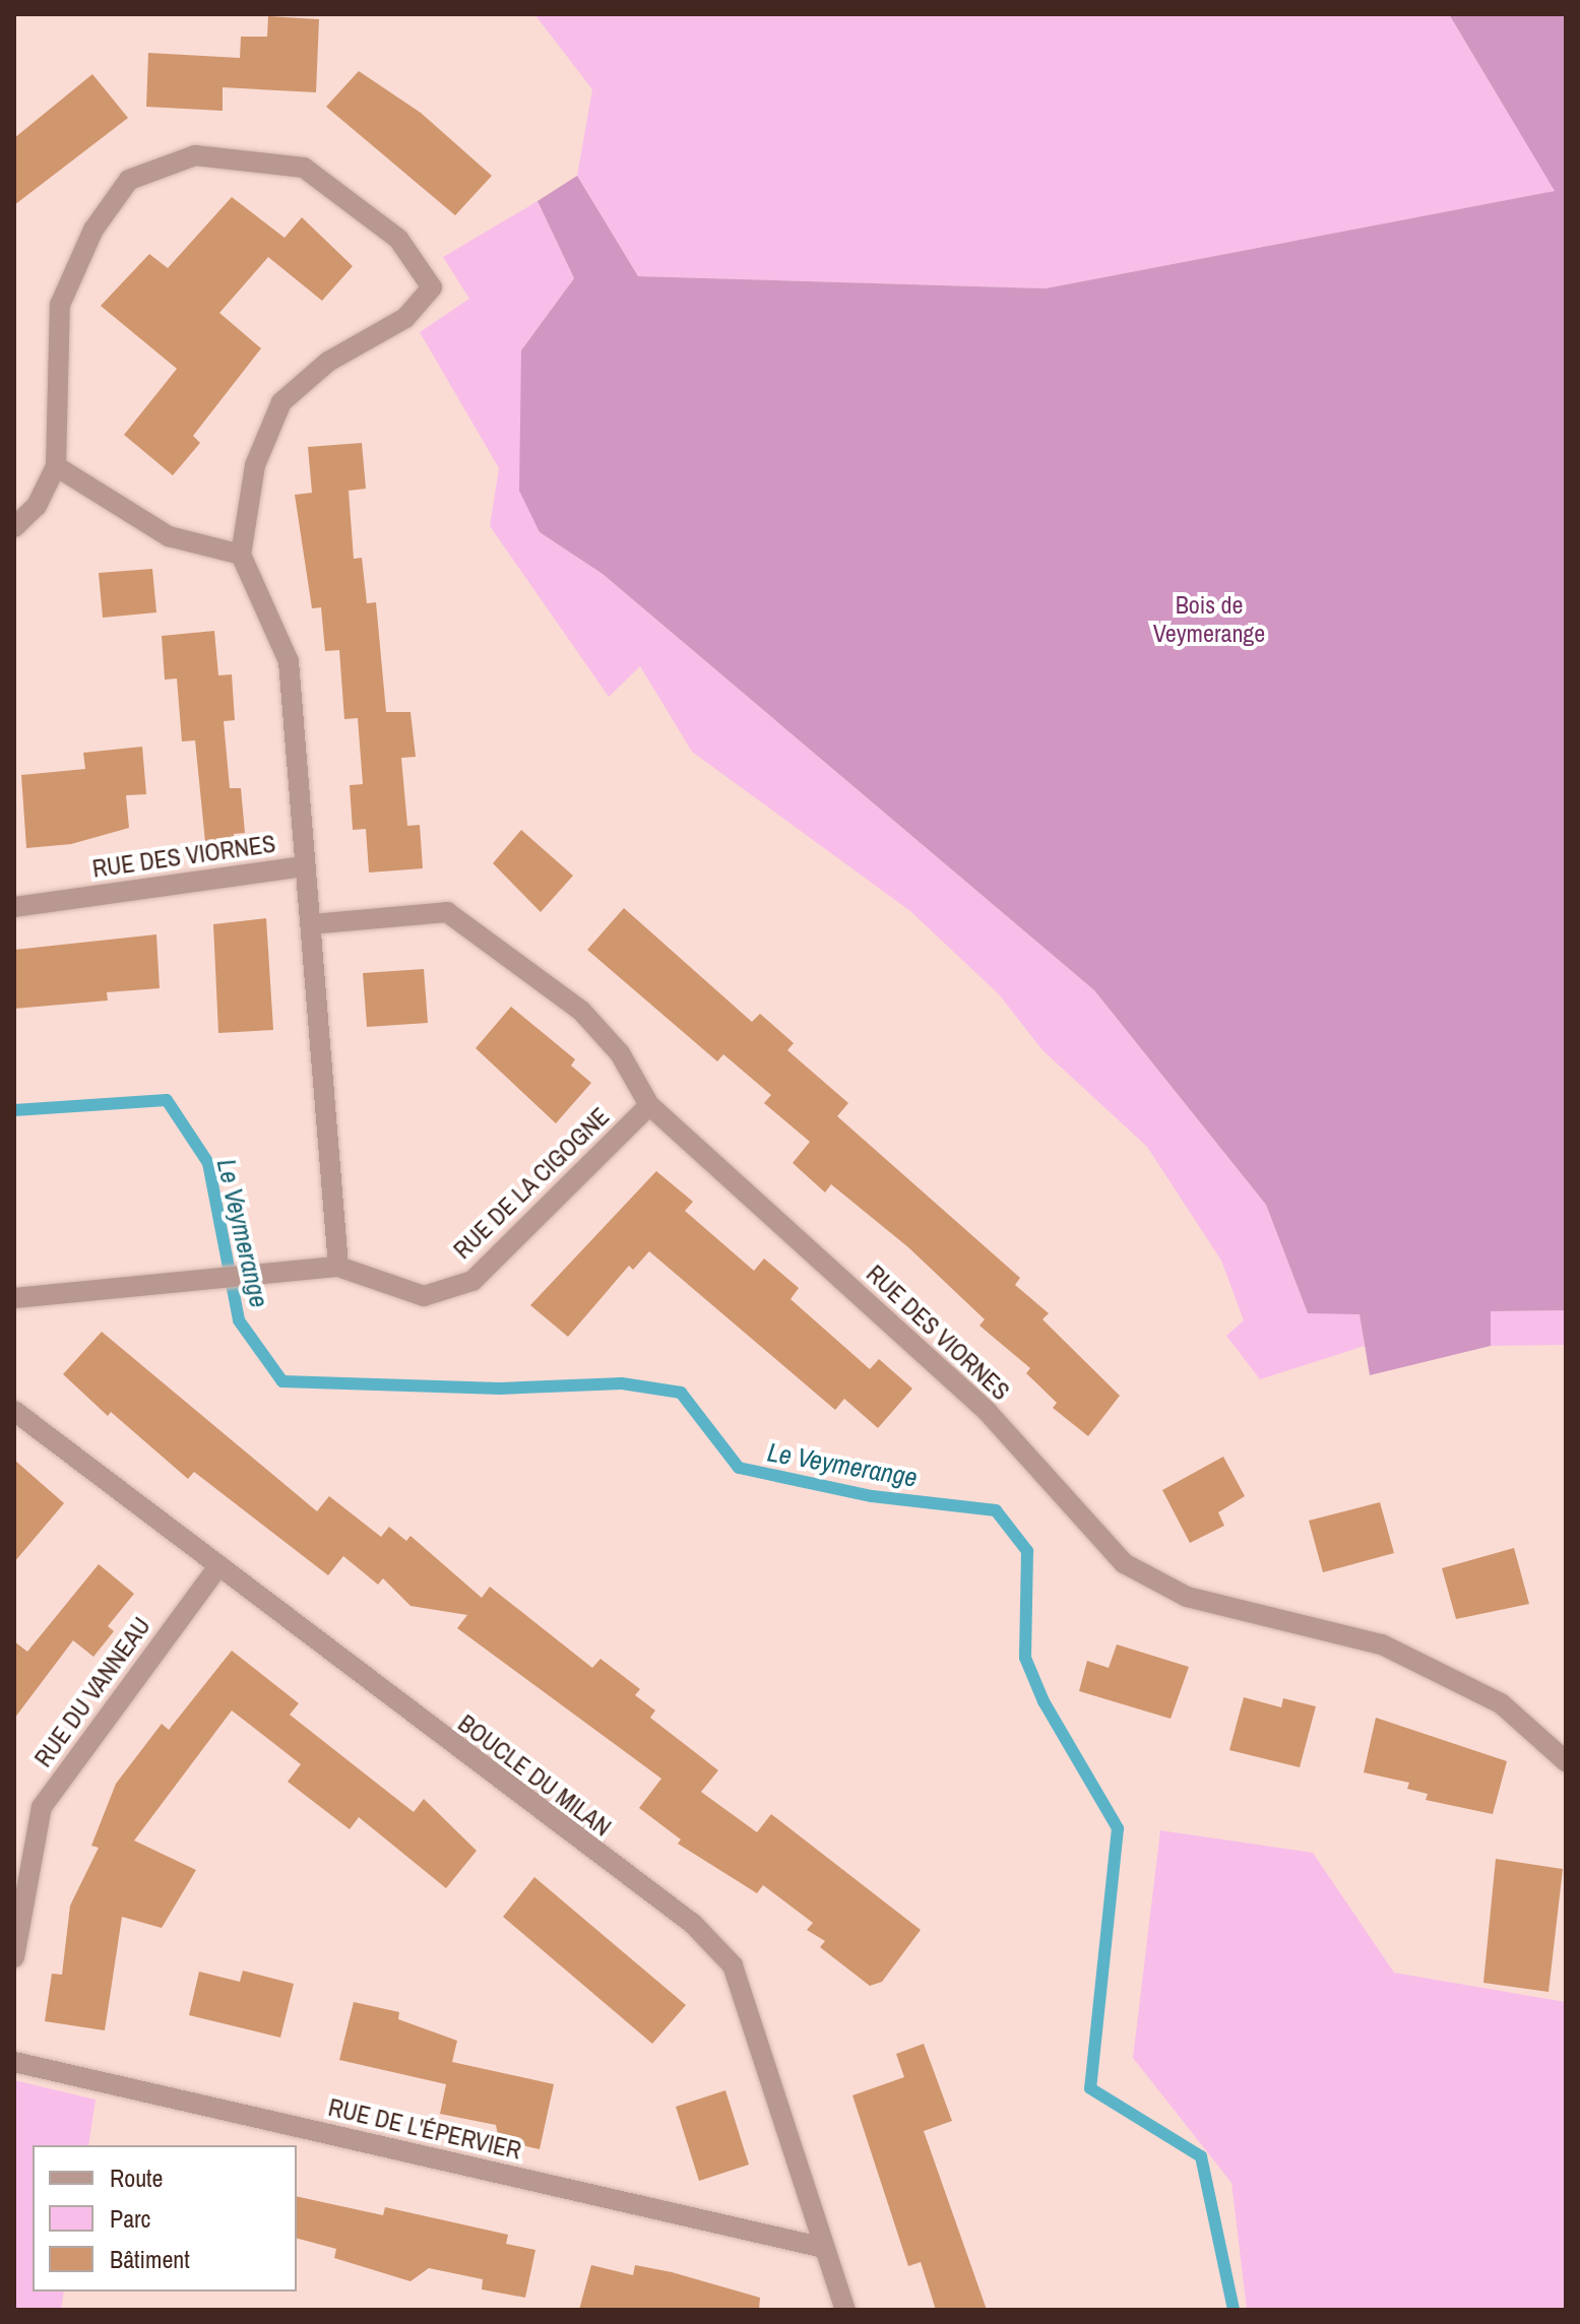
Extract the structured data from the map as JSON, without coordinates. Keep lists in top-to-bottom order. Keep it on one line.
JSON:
{"streets":{"street":["RUE DES VIORNES","RUE DE LA CIGOGNE","RUE DU VANNEAU","BOUCLE DU MILAN","RUE DE L'ÉPERVIER"]},"crossings":[["RUE DES VIORNES","RUE DE LA CIGOGNE"],["RUE DU VANNEAU","BOUCLE DU MILAN"],["BOUCLE DU MILAN","RUE DE L'ÉPERVIER"]],"water":["Le Veymerange"],"parks":["Bois de Veymerange"],"legend":["Route","Parc","Bâtiment"]}
